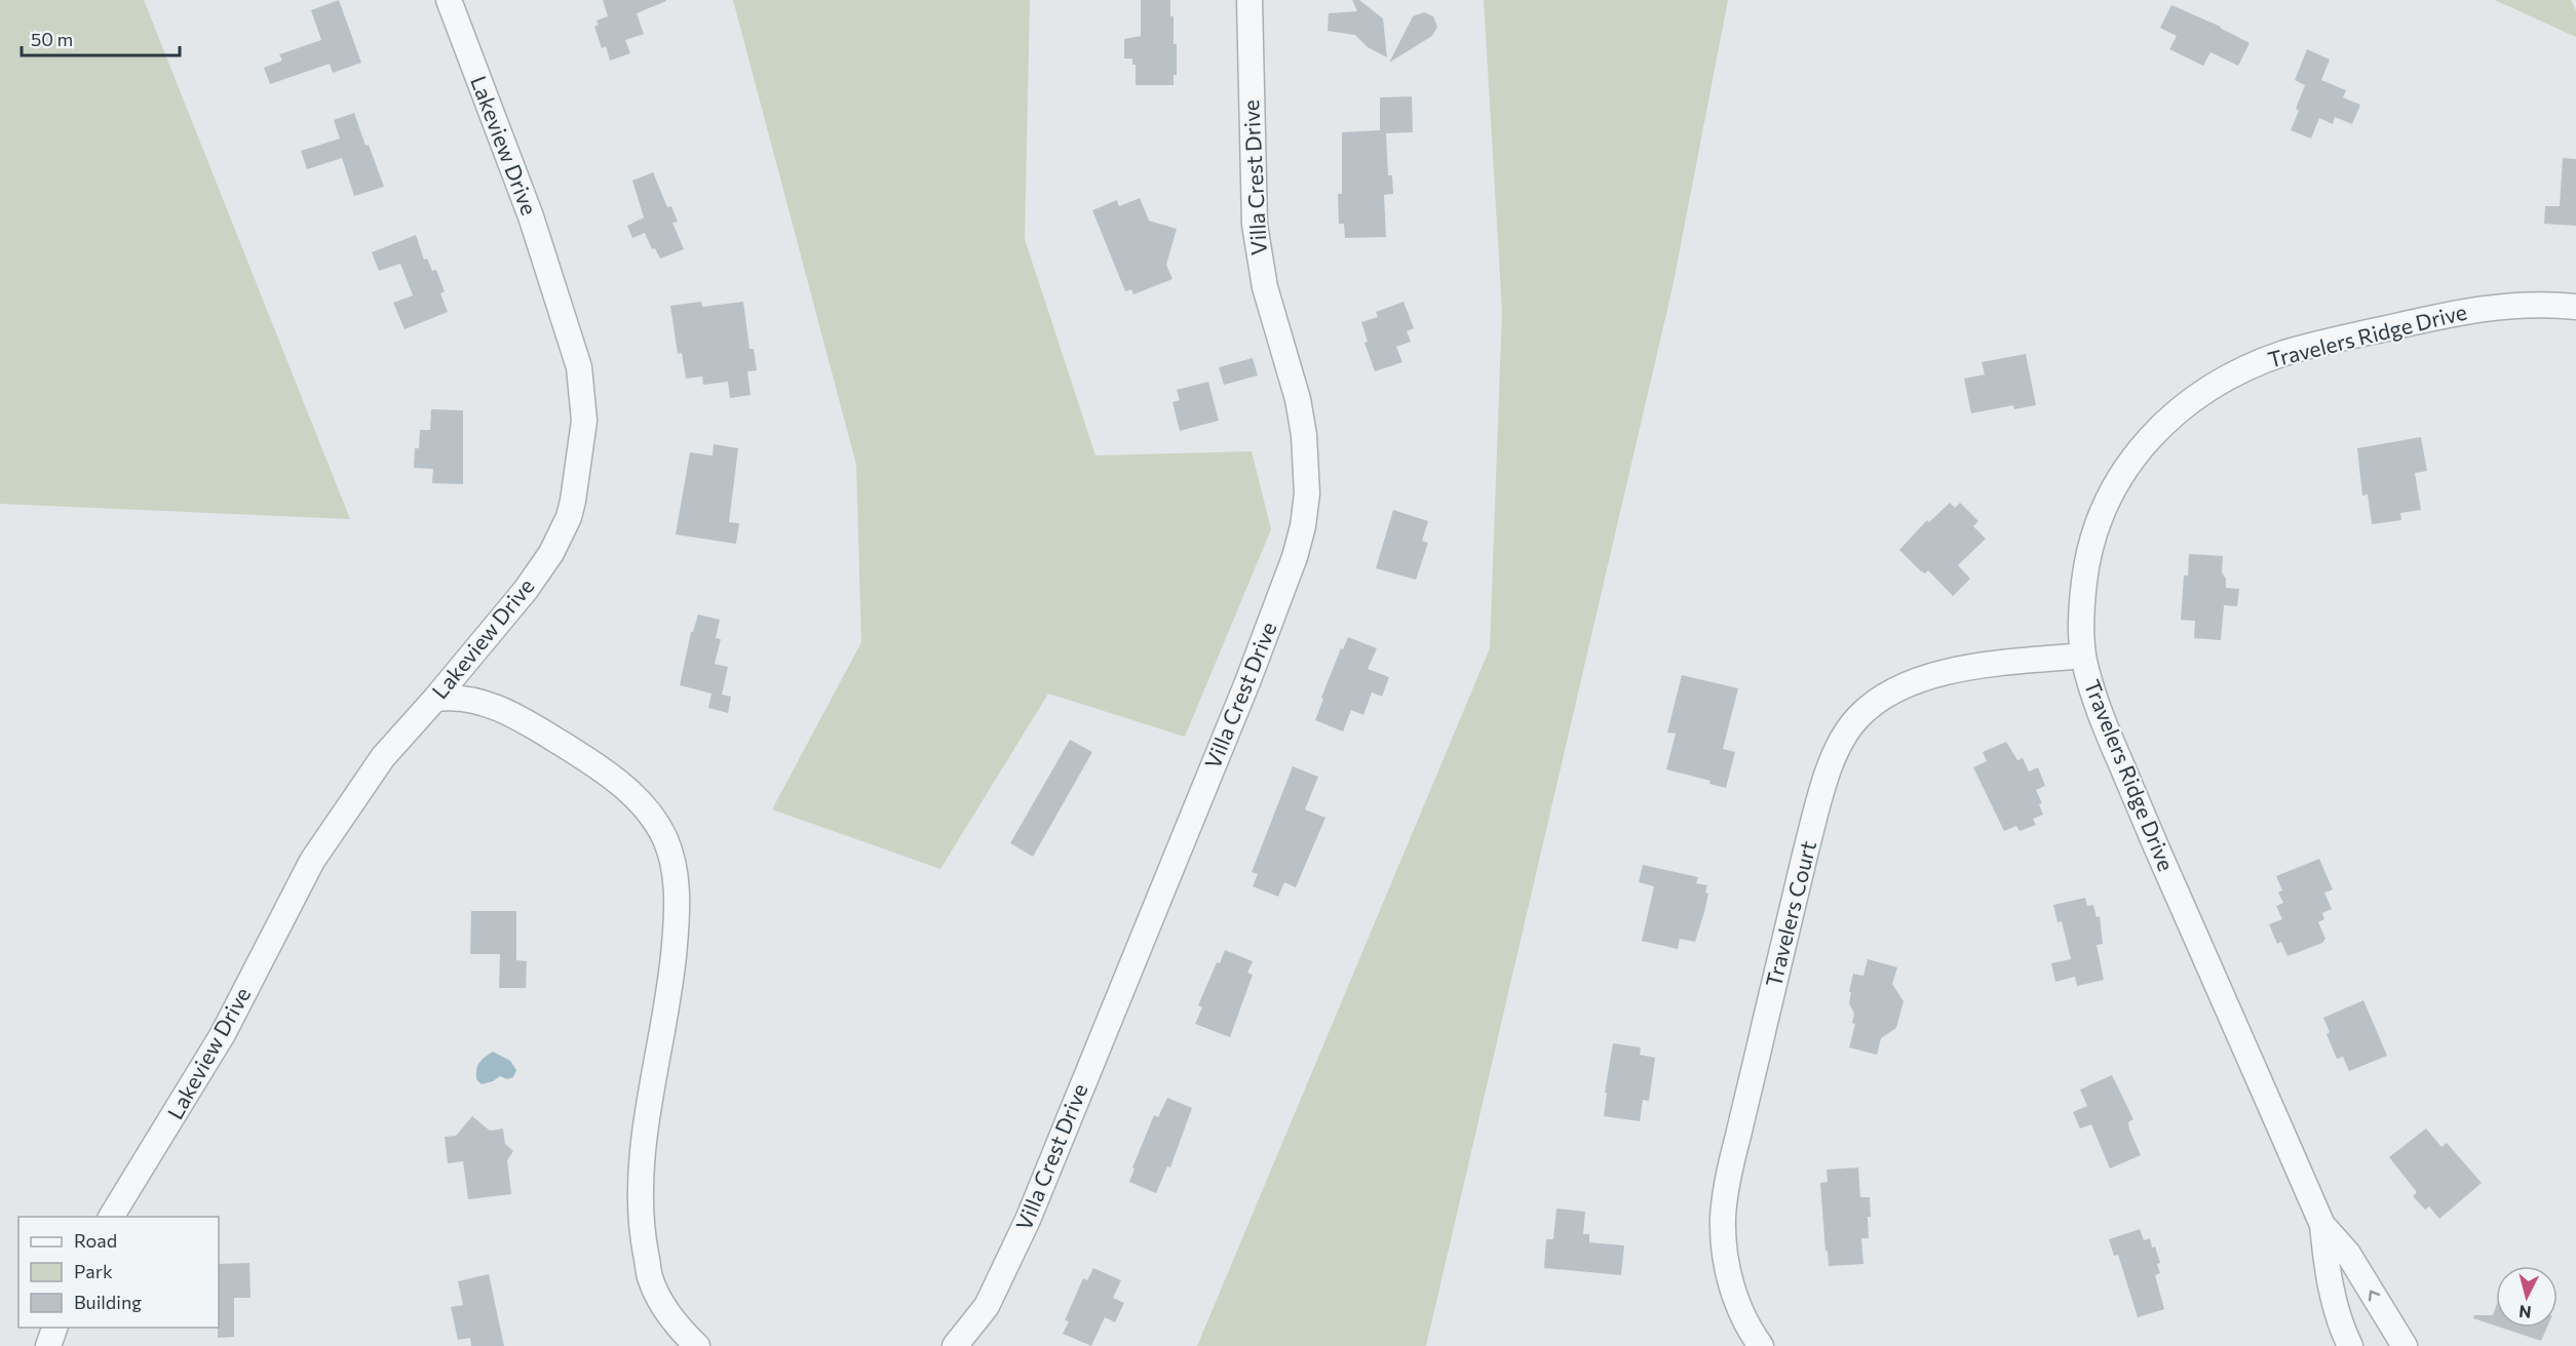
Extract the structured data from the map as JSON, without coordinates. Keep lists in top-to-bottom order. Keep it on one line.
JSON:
{"streets":{"street":["Lakeview Drive","Villa Crest Drive","Travelers Ridge Drive","Travelers Court"]},"crossings":[["Travelers Ridge Drive","Travelers Court"]],"legend":["Road","Park","Building"],"scale_bar":"50 m","north":"bottom"}
